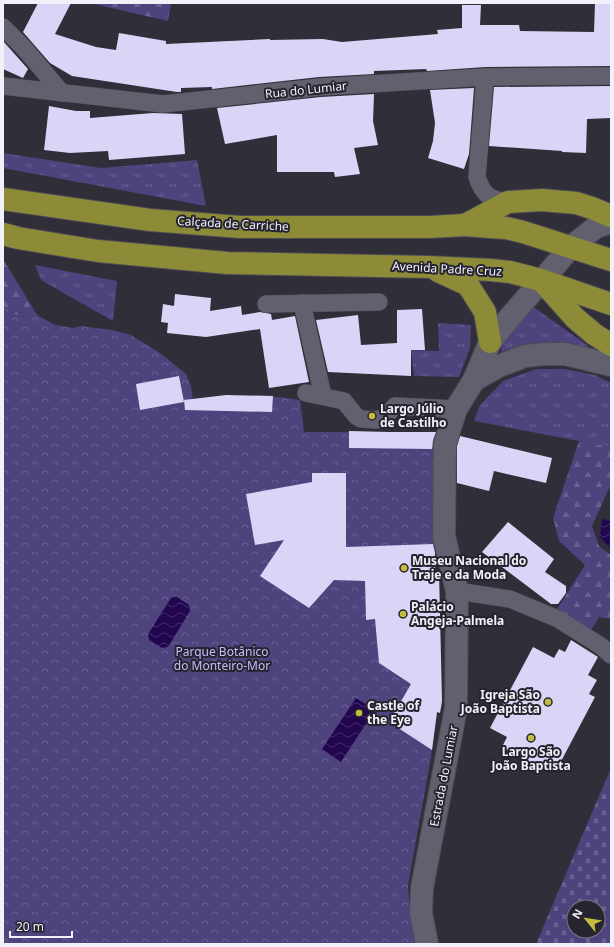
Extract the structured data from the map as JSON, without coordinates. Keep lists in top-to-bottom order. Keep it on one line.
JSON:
{"streets":{"highway":["Calçada de Carriche","Avenida Padre Cruz"],"street":["Rua do Lumiar","Estrada do Lumiar"]},"crossings":[["Avenida Padre Cruz","Estrada do Lumiar"]],"parks":["Parque Botânico do Monteiro-Mor"],"places":["Largo Júlio de Castilho","Museu Nacional do Traje e da Moda","Palácio Angeja-Palmela","Igreja São João Baptista","Castle of the Eye","Largo São João Baptista"],"scale_bar":"20 m","north":"top left"}
